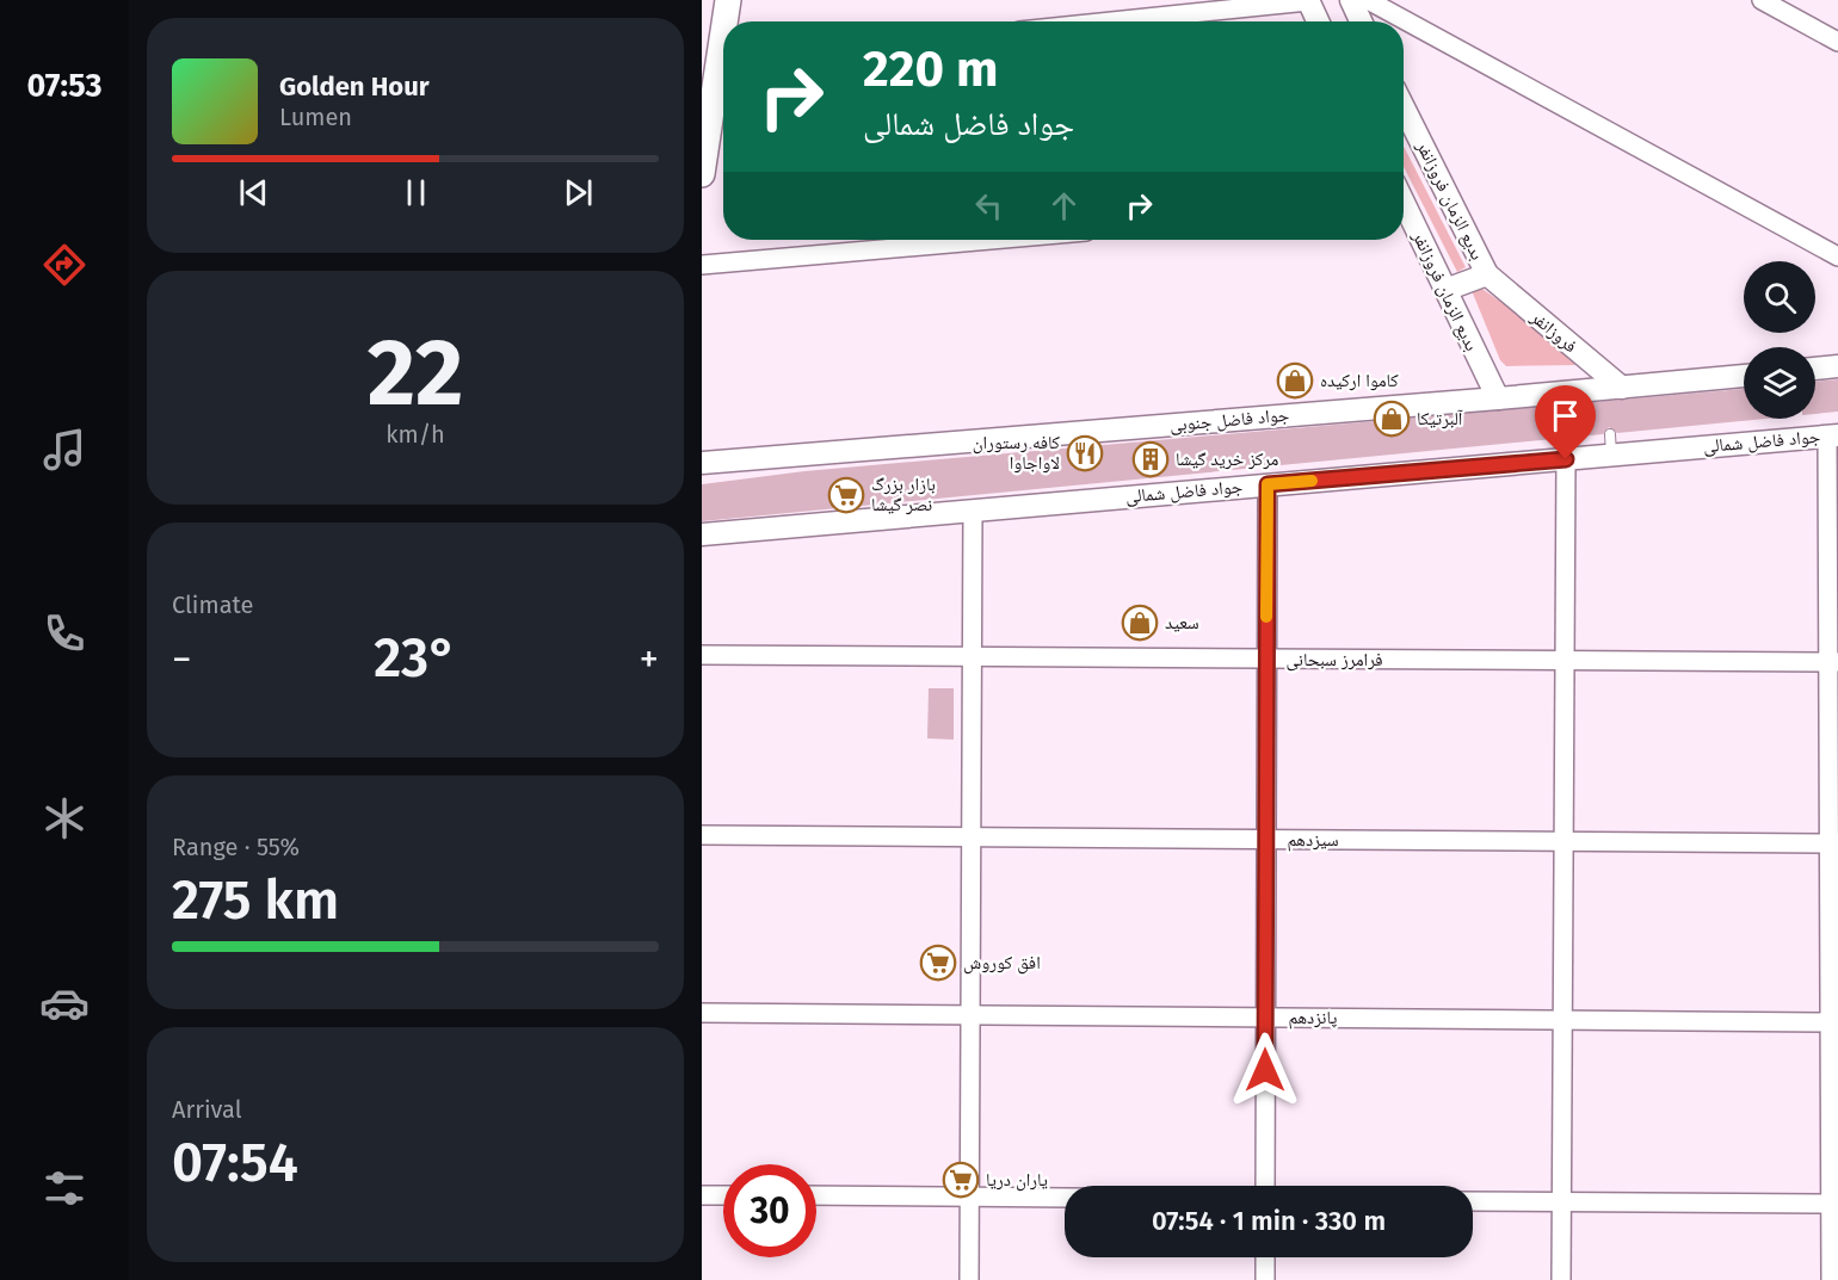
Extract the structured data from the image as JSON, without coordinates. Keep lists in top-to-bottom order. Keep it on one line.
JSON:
{"streets":{"street":["بدیع الزمان فروزانفر","بدیع‌ الزمان فروزانفر","فروزانفر","جواد فاضل جنوبی","جواد فاضل شمالی","فرامرز سبحانی","سیزدهم","پانزدهم"]},"crossings":[["بدیع الزمان فروزانفر","فروزانفر"],["بدیع‌ الزمان فروزانفر","جواد فاضل جنوبی"],["فروزانفر","جواد فاضل جنوبی"]],"places":{"shop":["کاموا ارکیده","آلبرتیکا","سعید"],"restaurant":["کافه رستوران لاواجاوا"],"building":["مرکز خرید گیشا"],"supermarket":["بازار بزرگ نصر گیشا","افق کوروش","یاران دریا"]},"page":{"tabs":"07:53","turn":["220 m","جواد فاضل شمالی"],"song":["Golden Hour","Lumen"],"tile":[["22","km/h"],"Climate",["Range · 55%","275 km"],["Arrival","07:54"]],"heat":["−","23°","+"],"limit":"30","trip":"07:54 · 1 min · 330 m"}}
